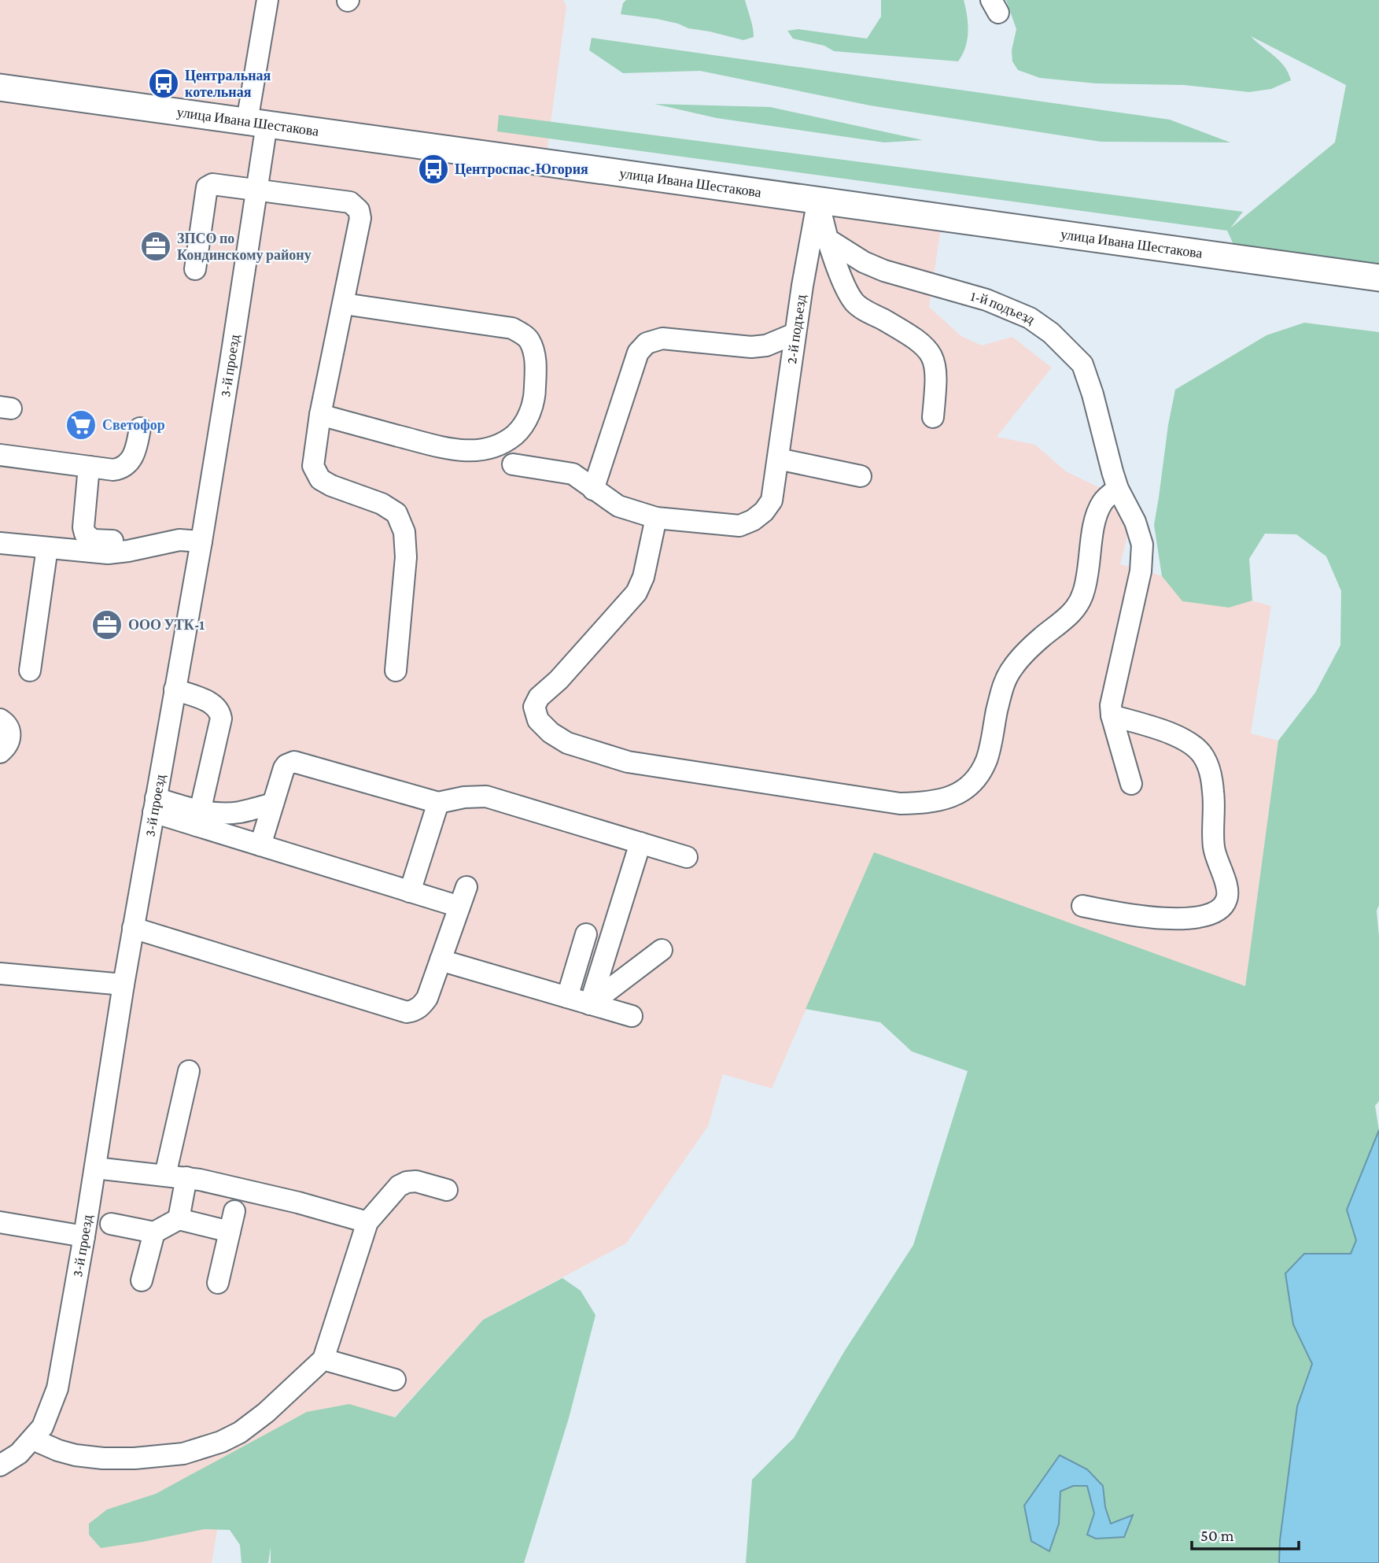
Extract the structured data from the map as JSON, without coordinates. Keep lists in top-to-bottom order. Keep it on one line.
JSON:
{"streets":{"main road":["улица Ивана Шестакова"],"street":["1-й подъезд","2-й подъезд","3-й проезд"]},"crossings":[["улица Ивана Шестакова","2-й подъезд"],["улица Ивана Шестакова","3-й проезд"]],"places":{"bus stop":["Центральная котельная","Центроспас-Югория"],"office":["ЗПСО по Кондинскому району","ООО УТК-1"],"supermarket":["Светофор"]},"scale_bar":"50 m"}
